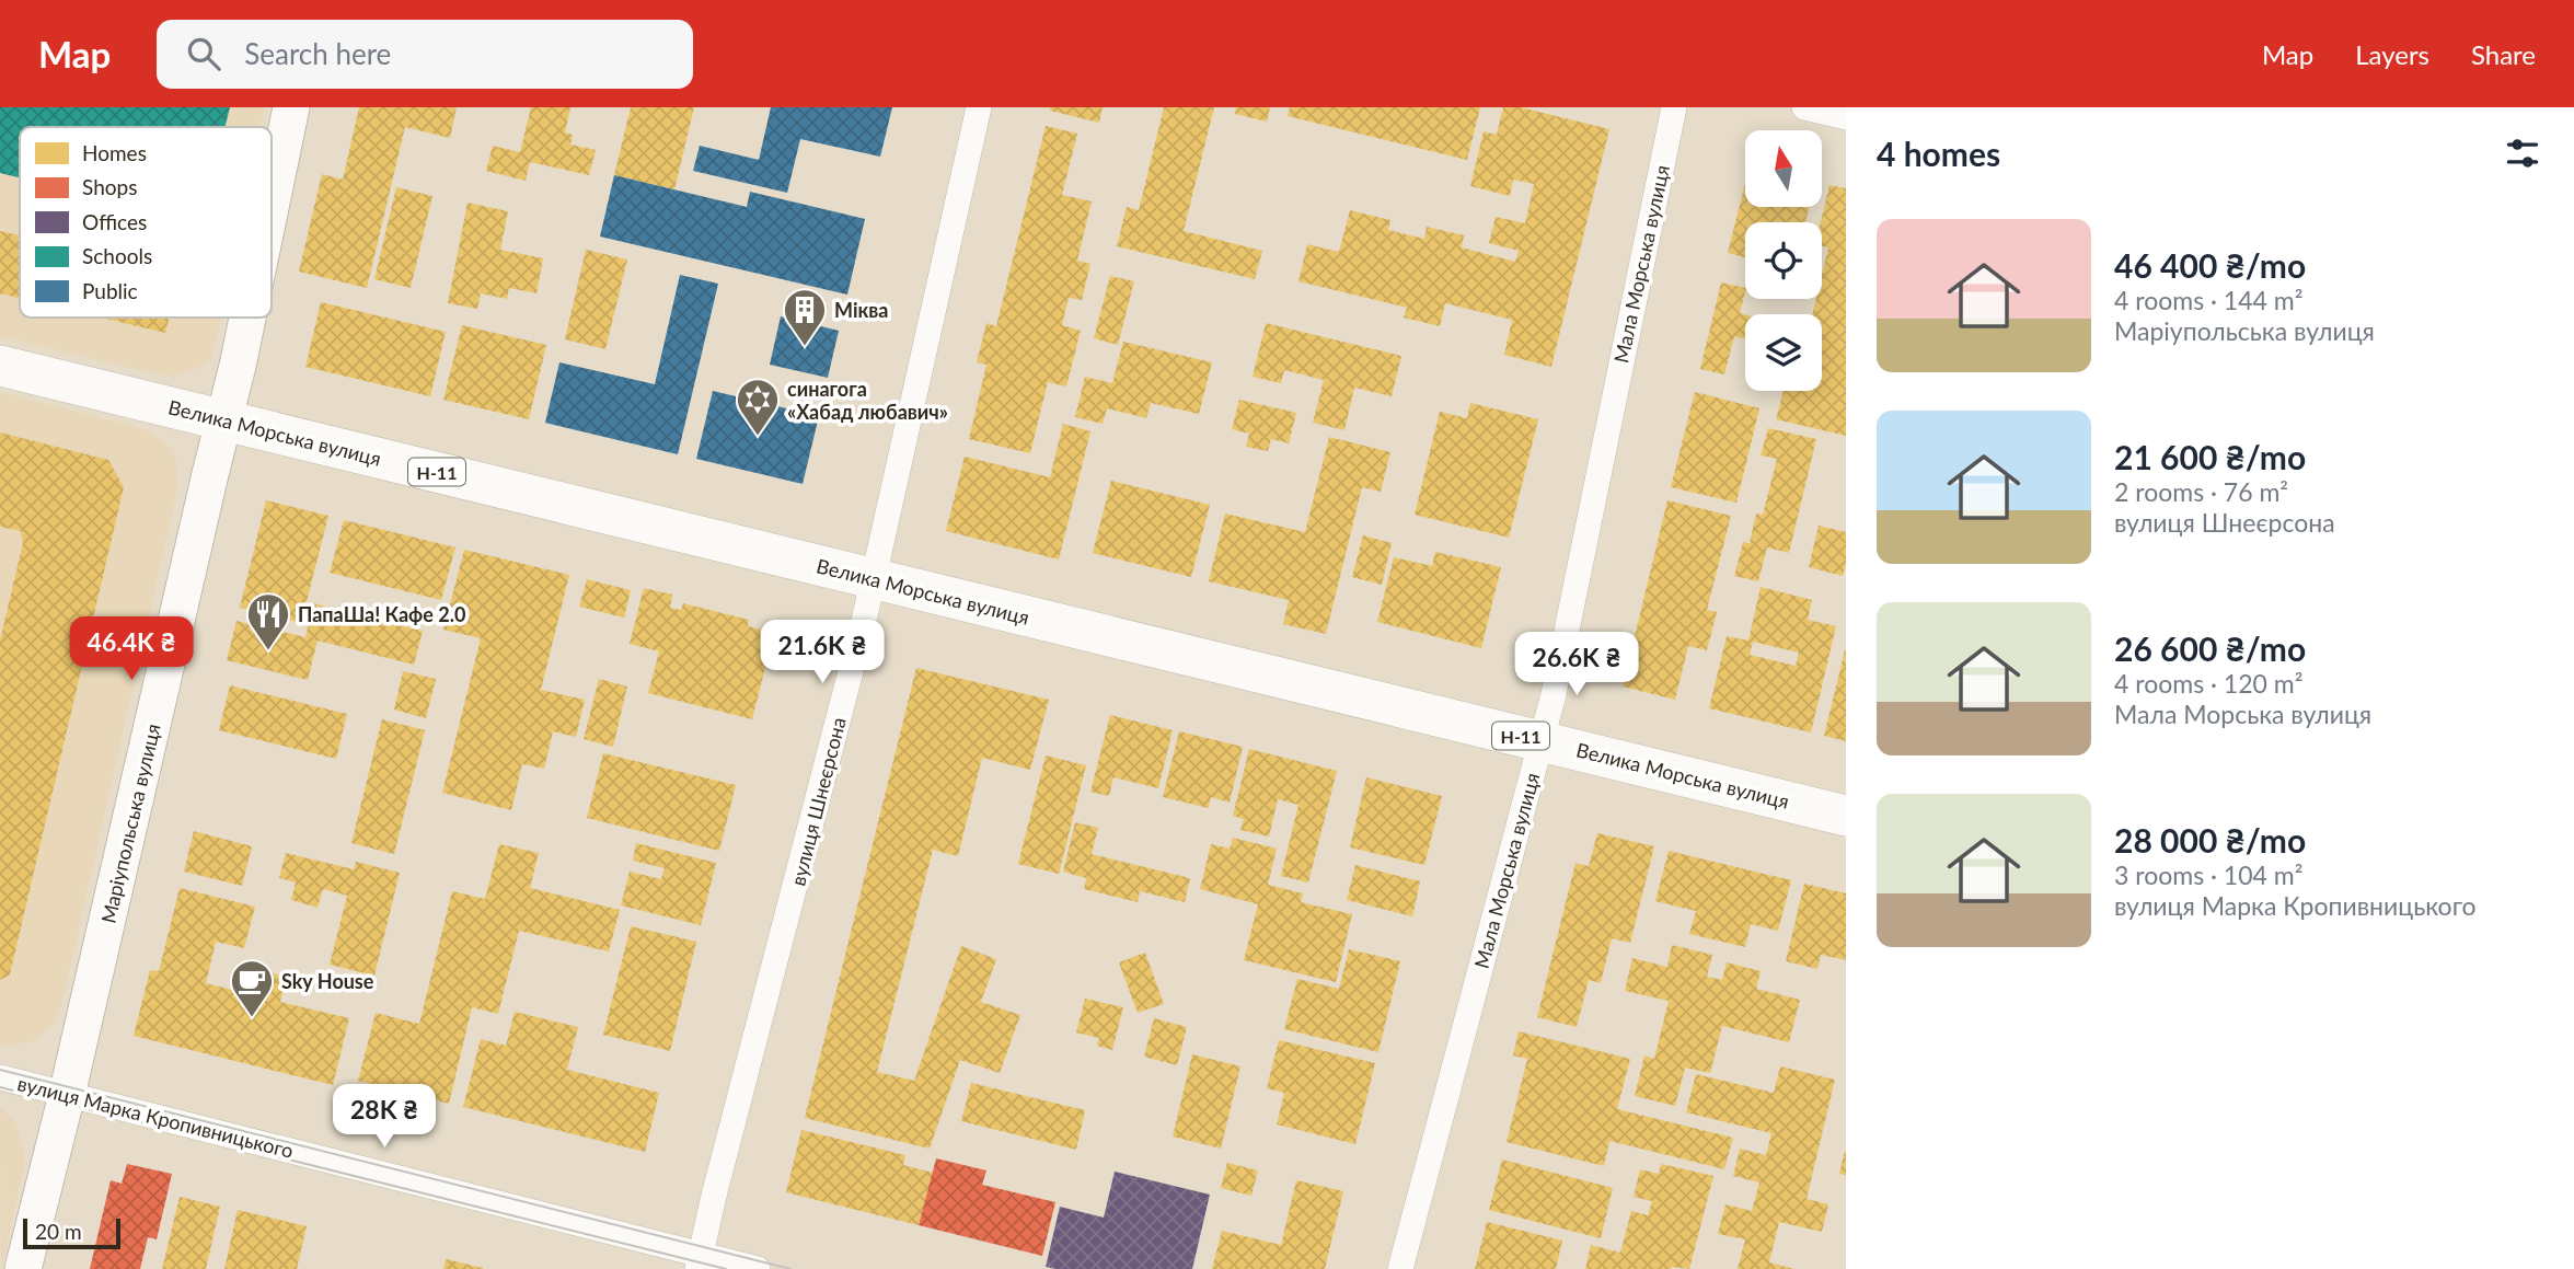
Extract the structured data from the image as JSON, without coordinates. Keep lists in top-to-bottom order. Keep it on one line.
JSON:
{"streets":{"main road":["Велика Морська вулиця","Н-11"],"street":["Мала Морська вулиця","вулиця Шнеєрсона","Маріупольська вулиця","вулиця Марка Кропивницького"]},"crossings":[["Мала Морська вулиця","Велика Морська вулиця"],["Велика Морська вулиця","вулиця Шнеєрсона"],["Велика Морська вулиця","Маріупольська вулиця"],["вулиця Шнеєрсона","вулиця Марка Кропивницького"],["Маріупольська вулиця","вулиця Марка Кропивницького"]],"places":{"building":["Міква"],"synagogue":["синагога «Хабад любавич»"],"restaurant":["ПапаШа! Кафе 2.0"],"cafe":["Sky House"]},"legend":["Homes","Shops","Offices","Schools","Public"],"scale_bar":"20 m","north":"top","page":{"header":"Map","search":"Search here","nav":["Map","Layers","Share"],"heading":"4 homes","list":[{"name":"46 400 ₴/mo","note":"4 rooms · 144 m² · Маріупольська вулиця"},{"name":"21 600 ₴/mo","note":"2 rooms · 76 m² · вулиця Шнеєрсона"},{"name":"26 600 ₴/mo","note":"4 rooms · 120 m² · Мала Морська вулиця"},{"name":"28 000 ₴/mo","note":"3 rooms · 104 m² · вулиця Марка Кропивницького"}],"price":["46.4K ₴","21.6K ₴","26.6K ₴","28K ₴"],"scale":"20 m"}}
